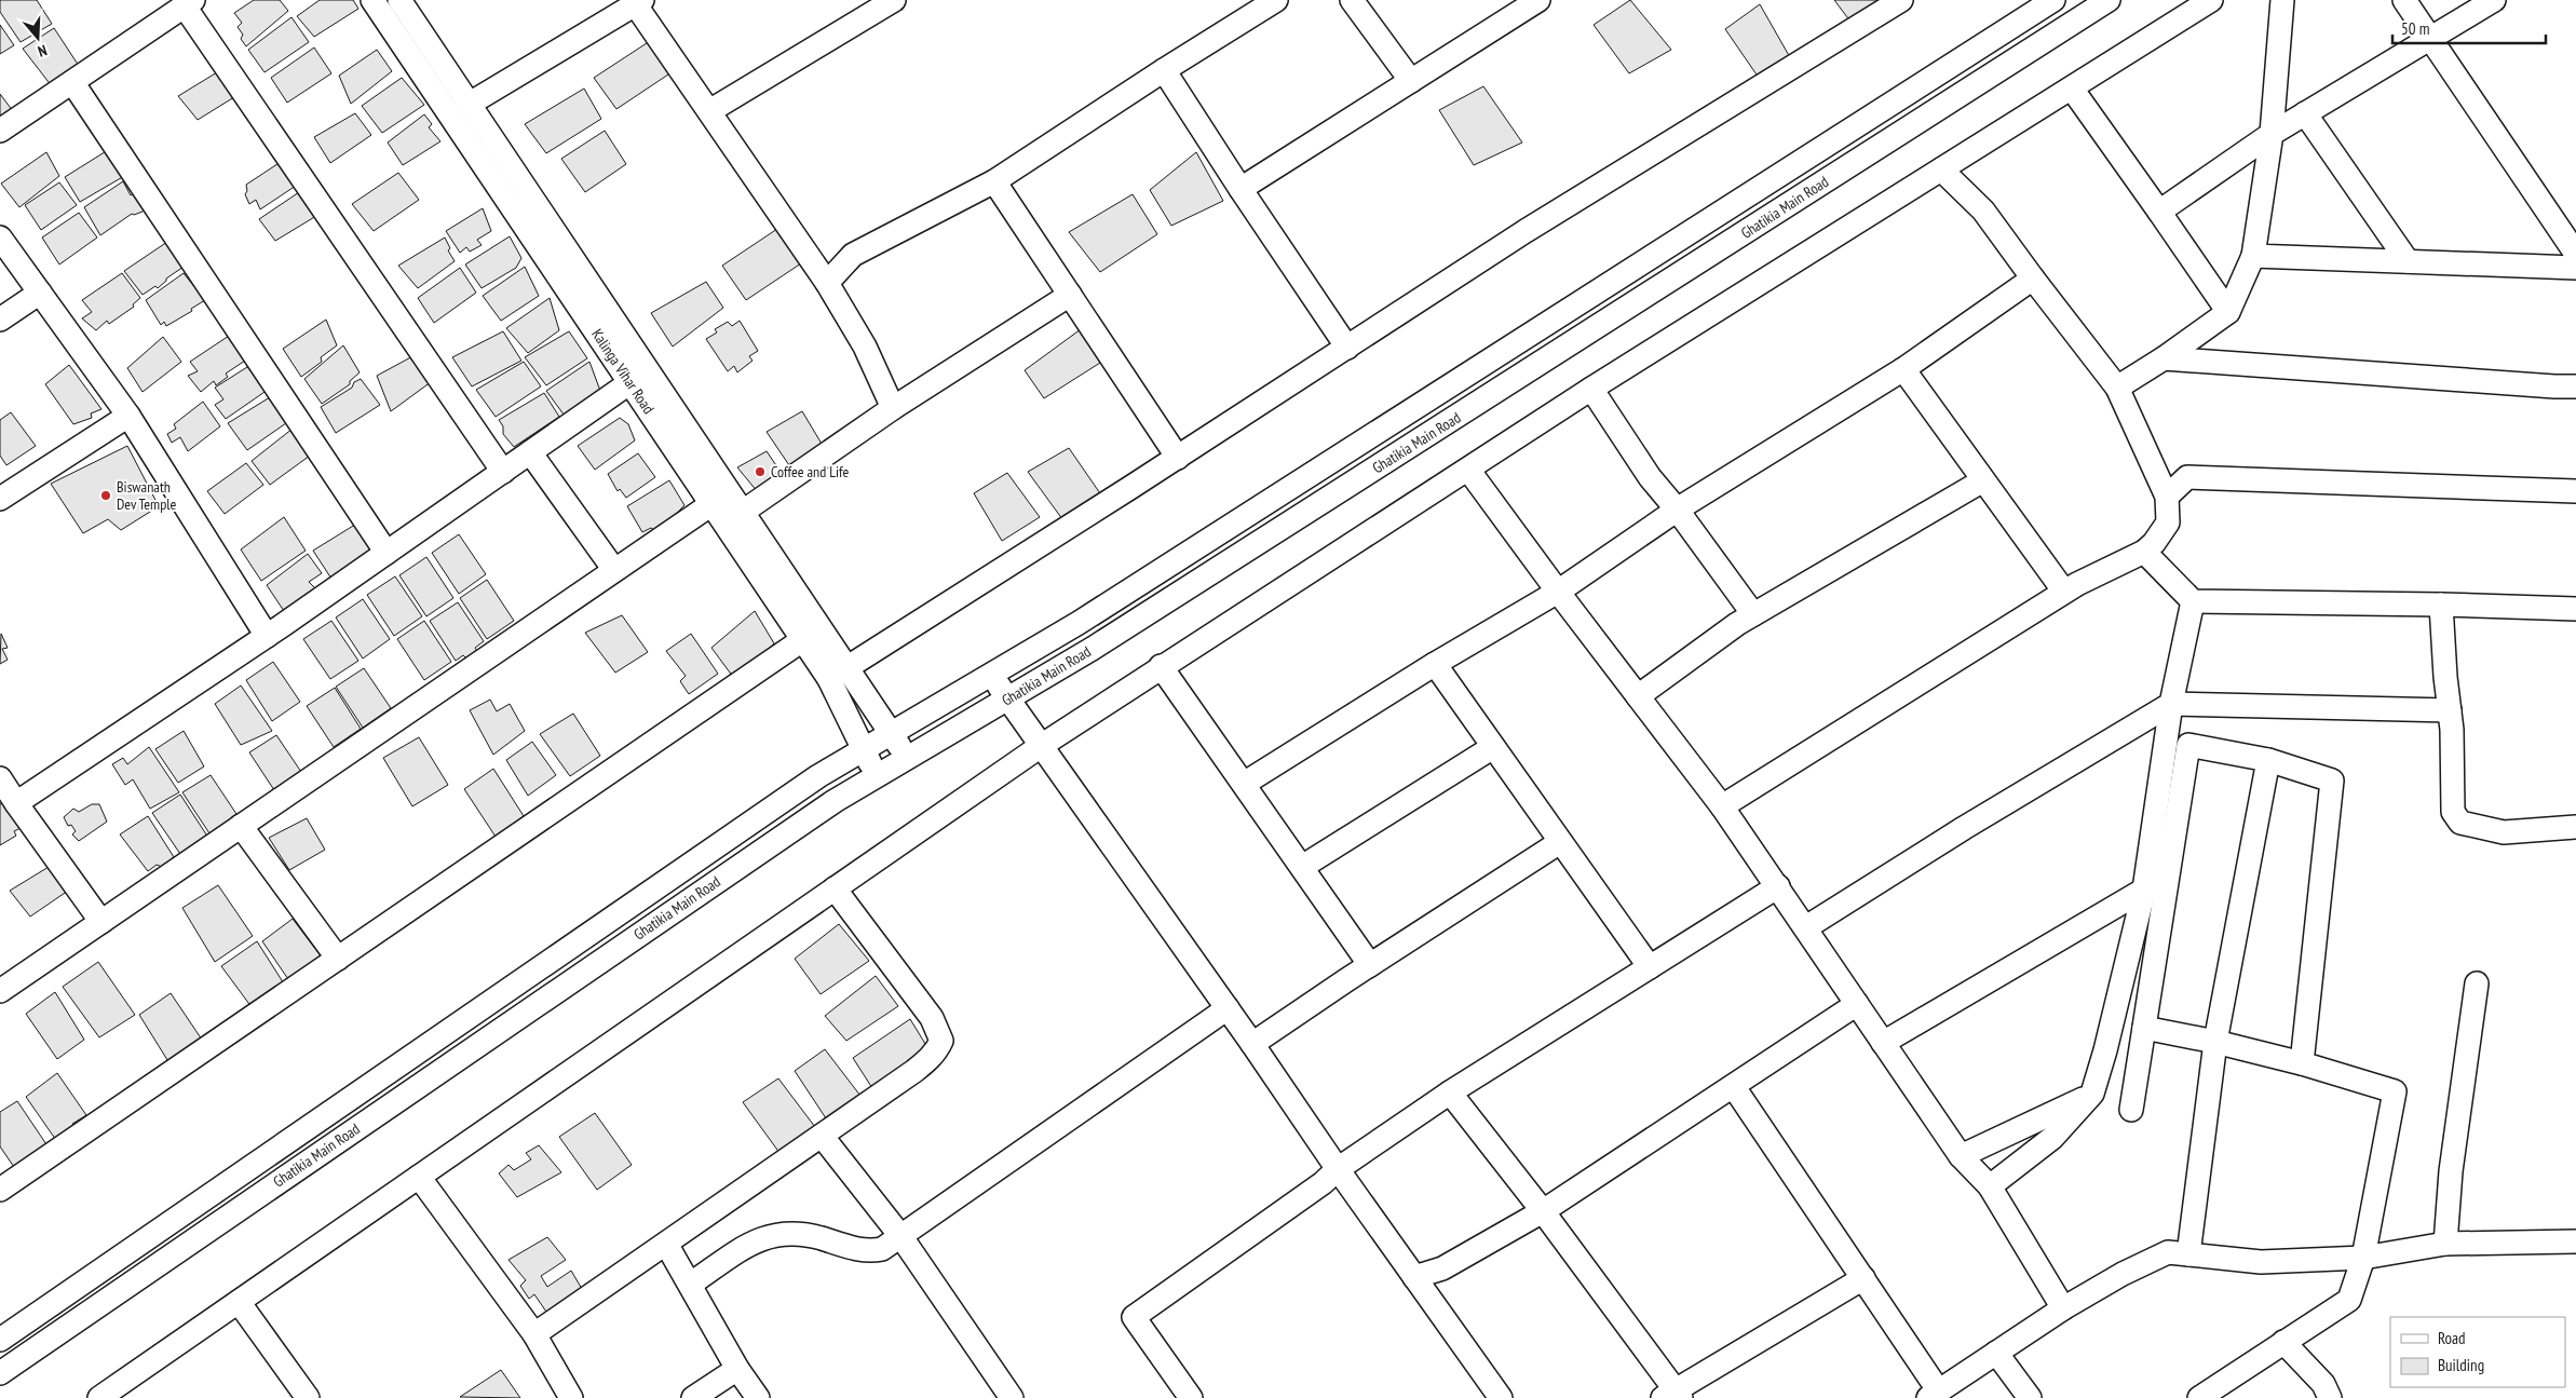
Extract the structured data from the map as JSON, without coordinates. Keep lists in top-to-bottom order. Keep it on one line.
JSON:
{"streets":{"street":["Ghatikia Main Road","Kalinga Vihar Road"]},"crossings":[["Ghatikia Main Road","Kalinga Vihar Road"]],"places":["Coffee and Life","Biswanath Dev Temple"],"legend":["Road","Building"],"scale_bar":"50 m","north":"bottom"}
